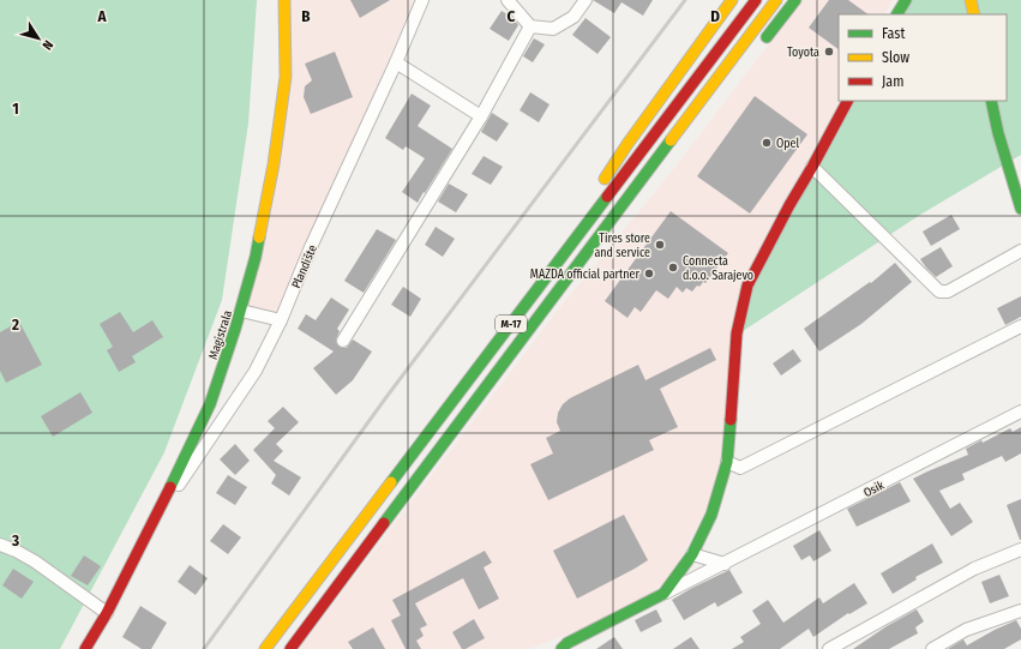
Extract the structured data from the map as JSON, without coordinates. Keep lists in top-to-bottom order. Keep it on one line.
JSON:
{"streets":{"main road":["M-17","Magistrala","Osik"],"street":["Plandište"]},"crossings":[["Plandište","Magistrala"]],"places":["Toyota","Opel","Tires store and service","Connecta d.o.o. Sarajevo","MAZDA official partner"],"legend":["Fast","Slow","Jam"],"north":"bottom right","grid":{"columns":["A","B","C","D"],"rows":["1","2","3"]}}
